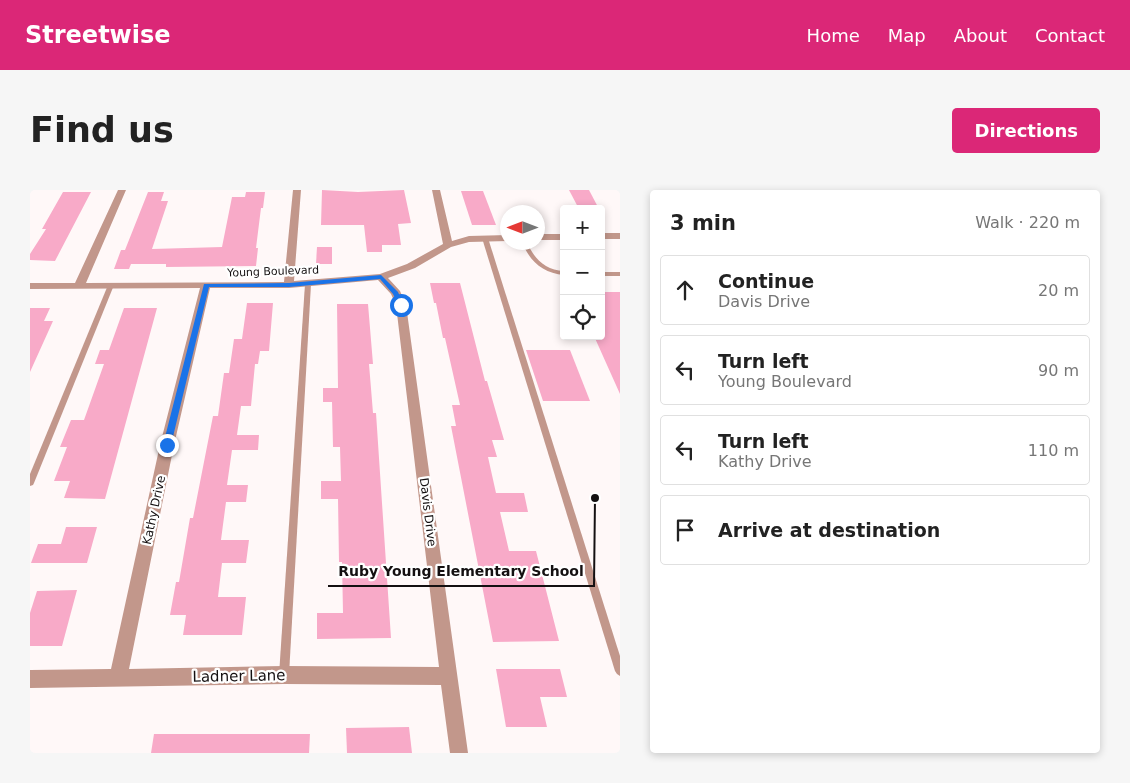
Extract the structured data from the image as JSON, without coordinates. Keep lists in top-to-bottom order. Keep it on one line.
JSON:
{"streets":{"street":["Young Boulevard","Kathy Drive","Davis Drive","Ladner Lane"]},"crossings":[["Young Boulevard","Kathy Drive"],["Young Boulevard","Davis Drive"],["Kathy Drive","Ladner Lane"],["Davis Drive","Ladner Lane"]],"places":["Ruby Young Elementary School"],"north":"left","page":{"header":"Streetwise","nav":["Home","Map","About","Contact"],"buttons":"Directions","title":"Find us","heading":["3 min","Walk · 220 m"],"map_buttons":["+","−"],"list":[["Continue","Davis Drive","20 m"],["Turn left","Young Boulevard","90 m"],["Turn left","Kathy Drive","110 m"],"Arrive at destination"]}}
